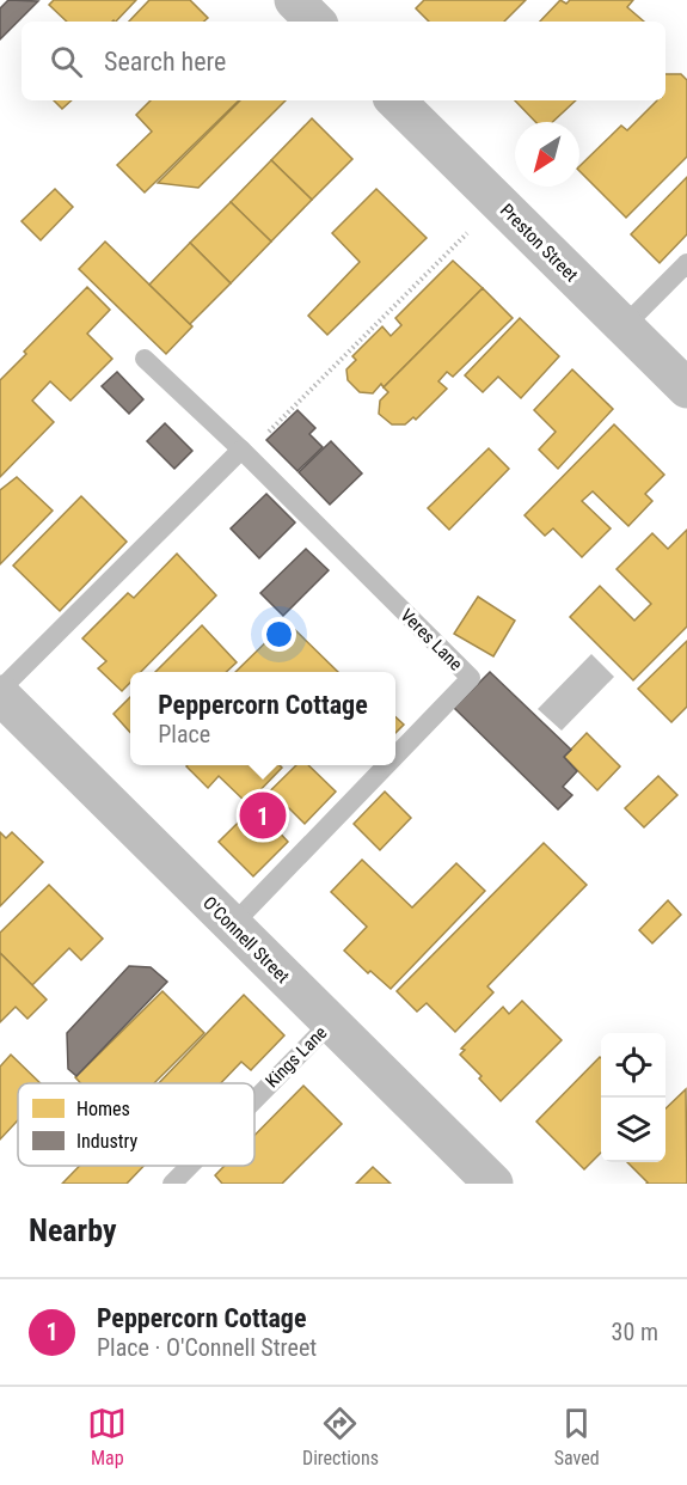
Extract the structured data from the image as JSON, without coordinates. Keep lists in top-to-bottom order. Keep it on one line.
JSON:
{"streets":{"street":["Preston Street","O'Connell Street"],"lane":["Veres Lane","Kings Lane"]},"crossings":[["Veres Lane","O'Connell Street"],["O'Connell Street","Kings Lane"]],"legend":["Homes","Industry"],"north":"bottom left","page":{"search":"Search here","popup":["Peppercorn Cottage","Place"],"pins":"1","heading":"Nearby","list":[{"mark":"1","name":"Peppercorn Cottage","note":"Place · O'Connell Street","value":"30 m"}],"nav":["Map","Directions","Saved"]}}
